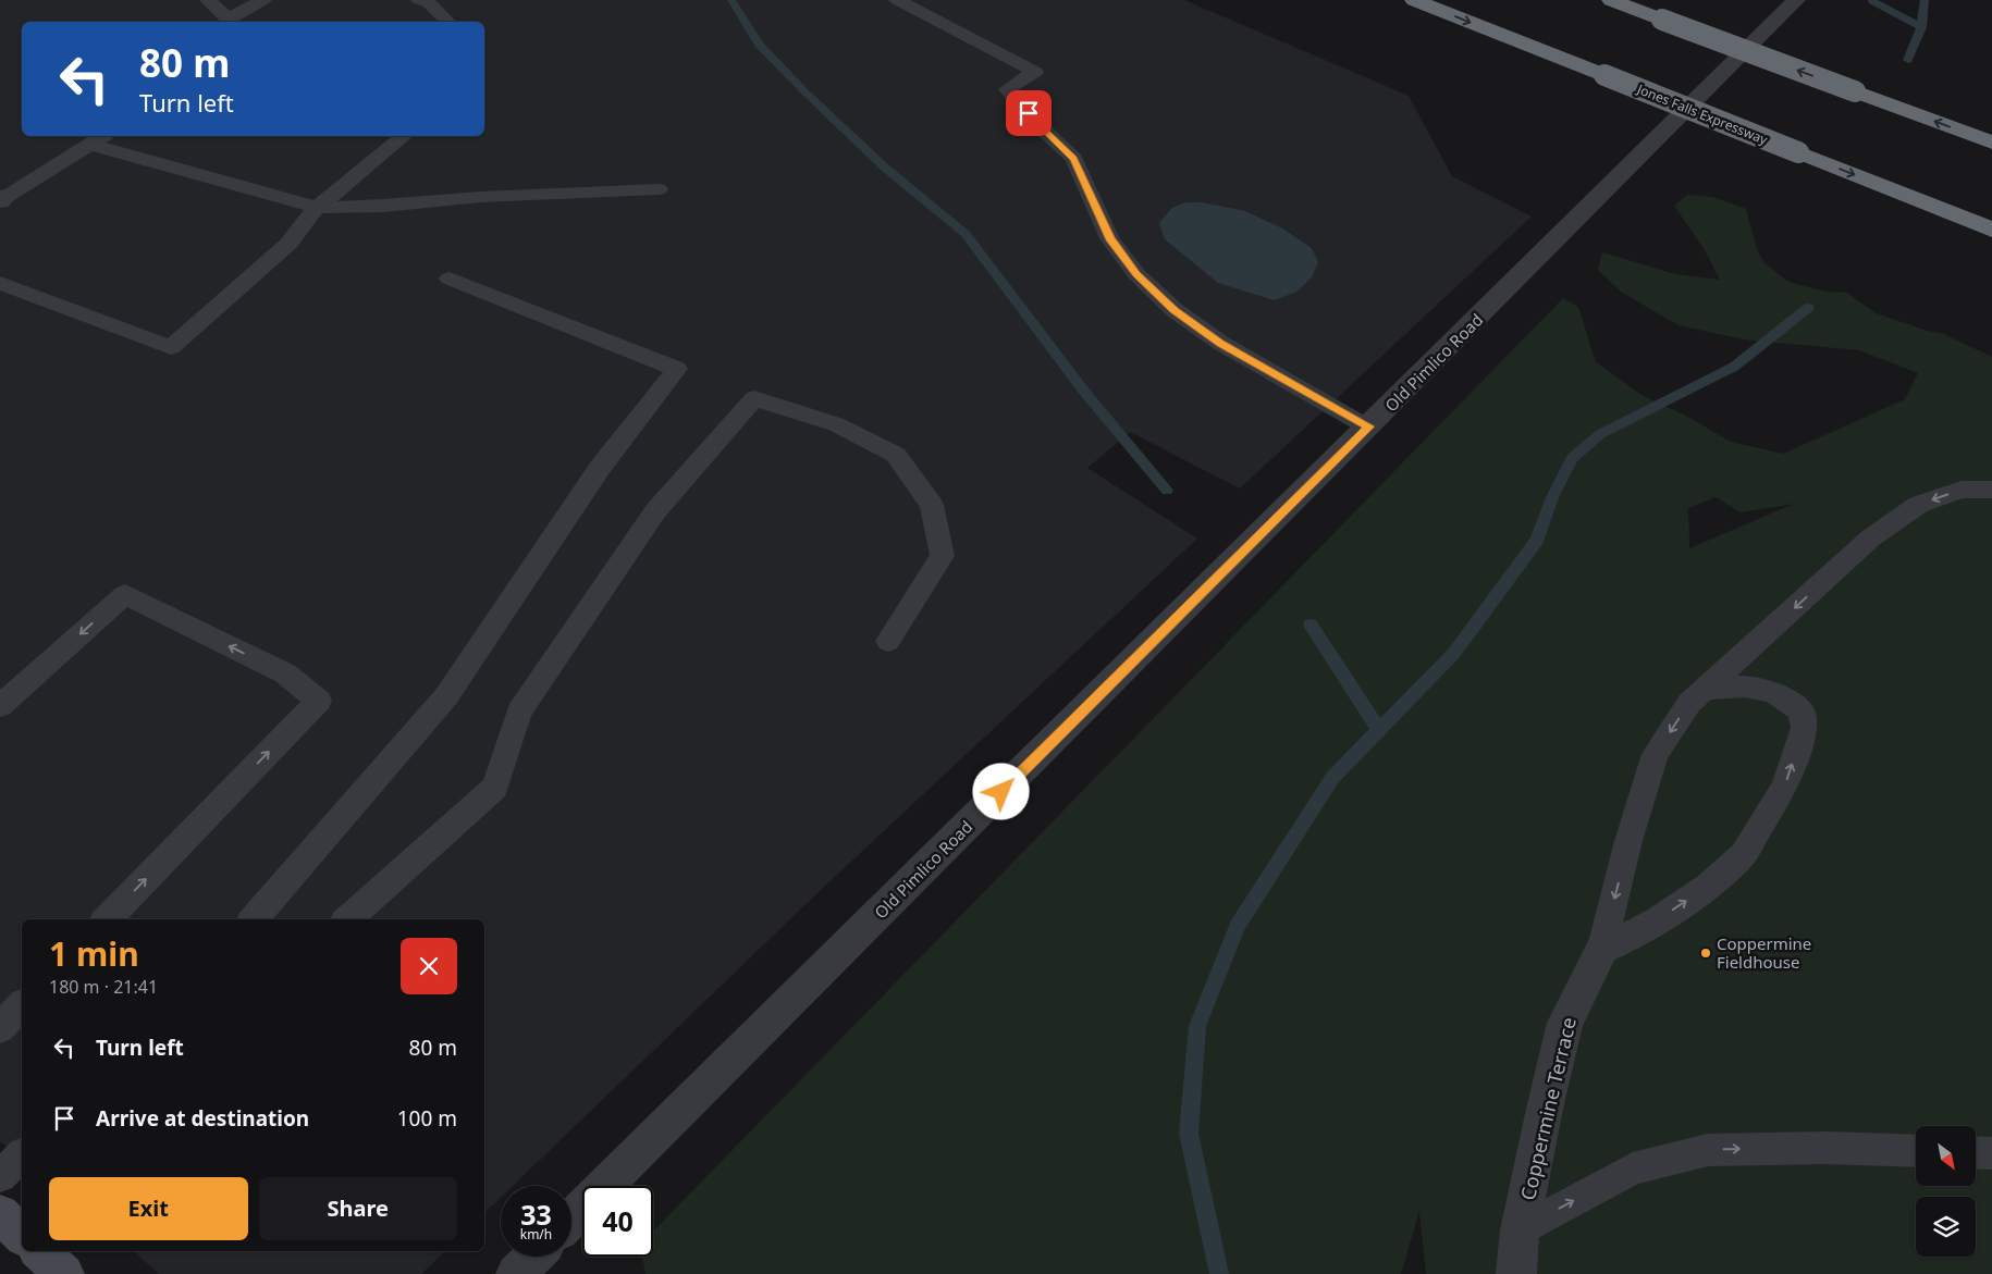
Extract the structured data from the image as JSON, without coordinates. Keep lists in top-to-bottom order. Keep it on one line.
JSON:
{"streets":{"highway":["Jones Falls Expressway"],"street":["Old Pimlico Road","Coppermine Terrace"]},"places":["Coppermine Fieldhouse"],"north":"bottom right","page":{"turn":["80 m","Turn left"],"heading":["1 min","180 m · 21:41"],"list":[{"name":"Turn left","value":"80 m"},{"name":"Arrive at destination","value":"100 m"}],"buttons":["Exit","Share"],"speed":"33 km/h","limit":"40"}}
